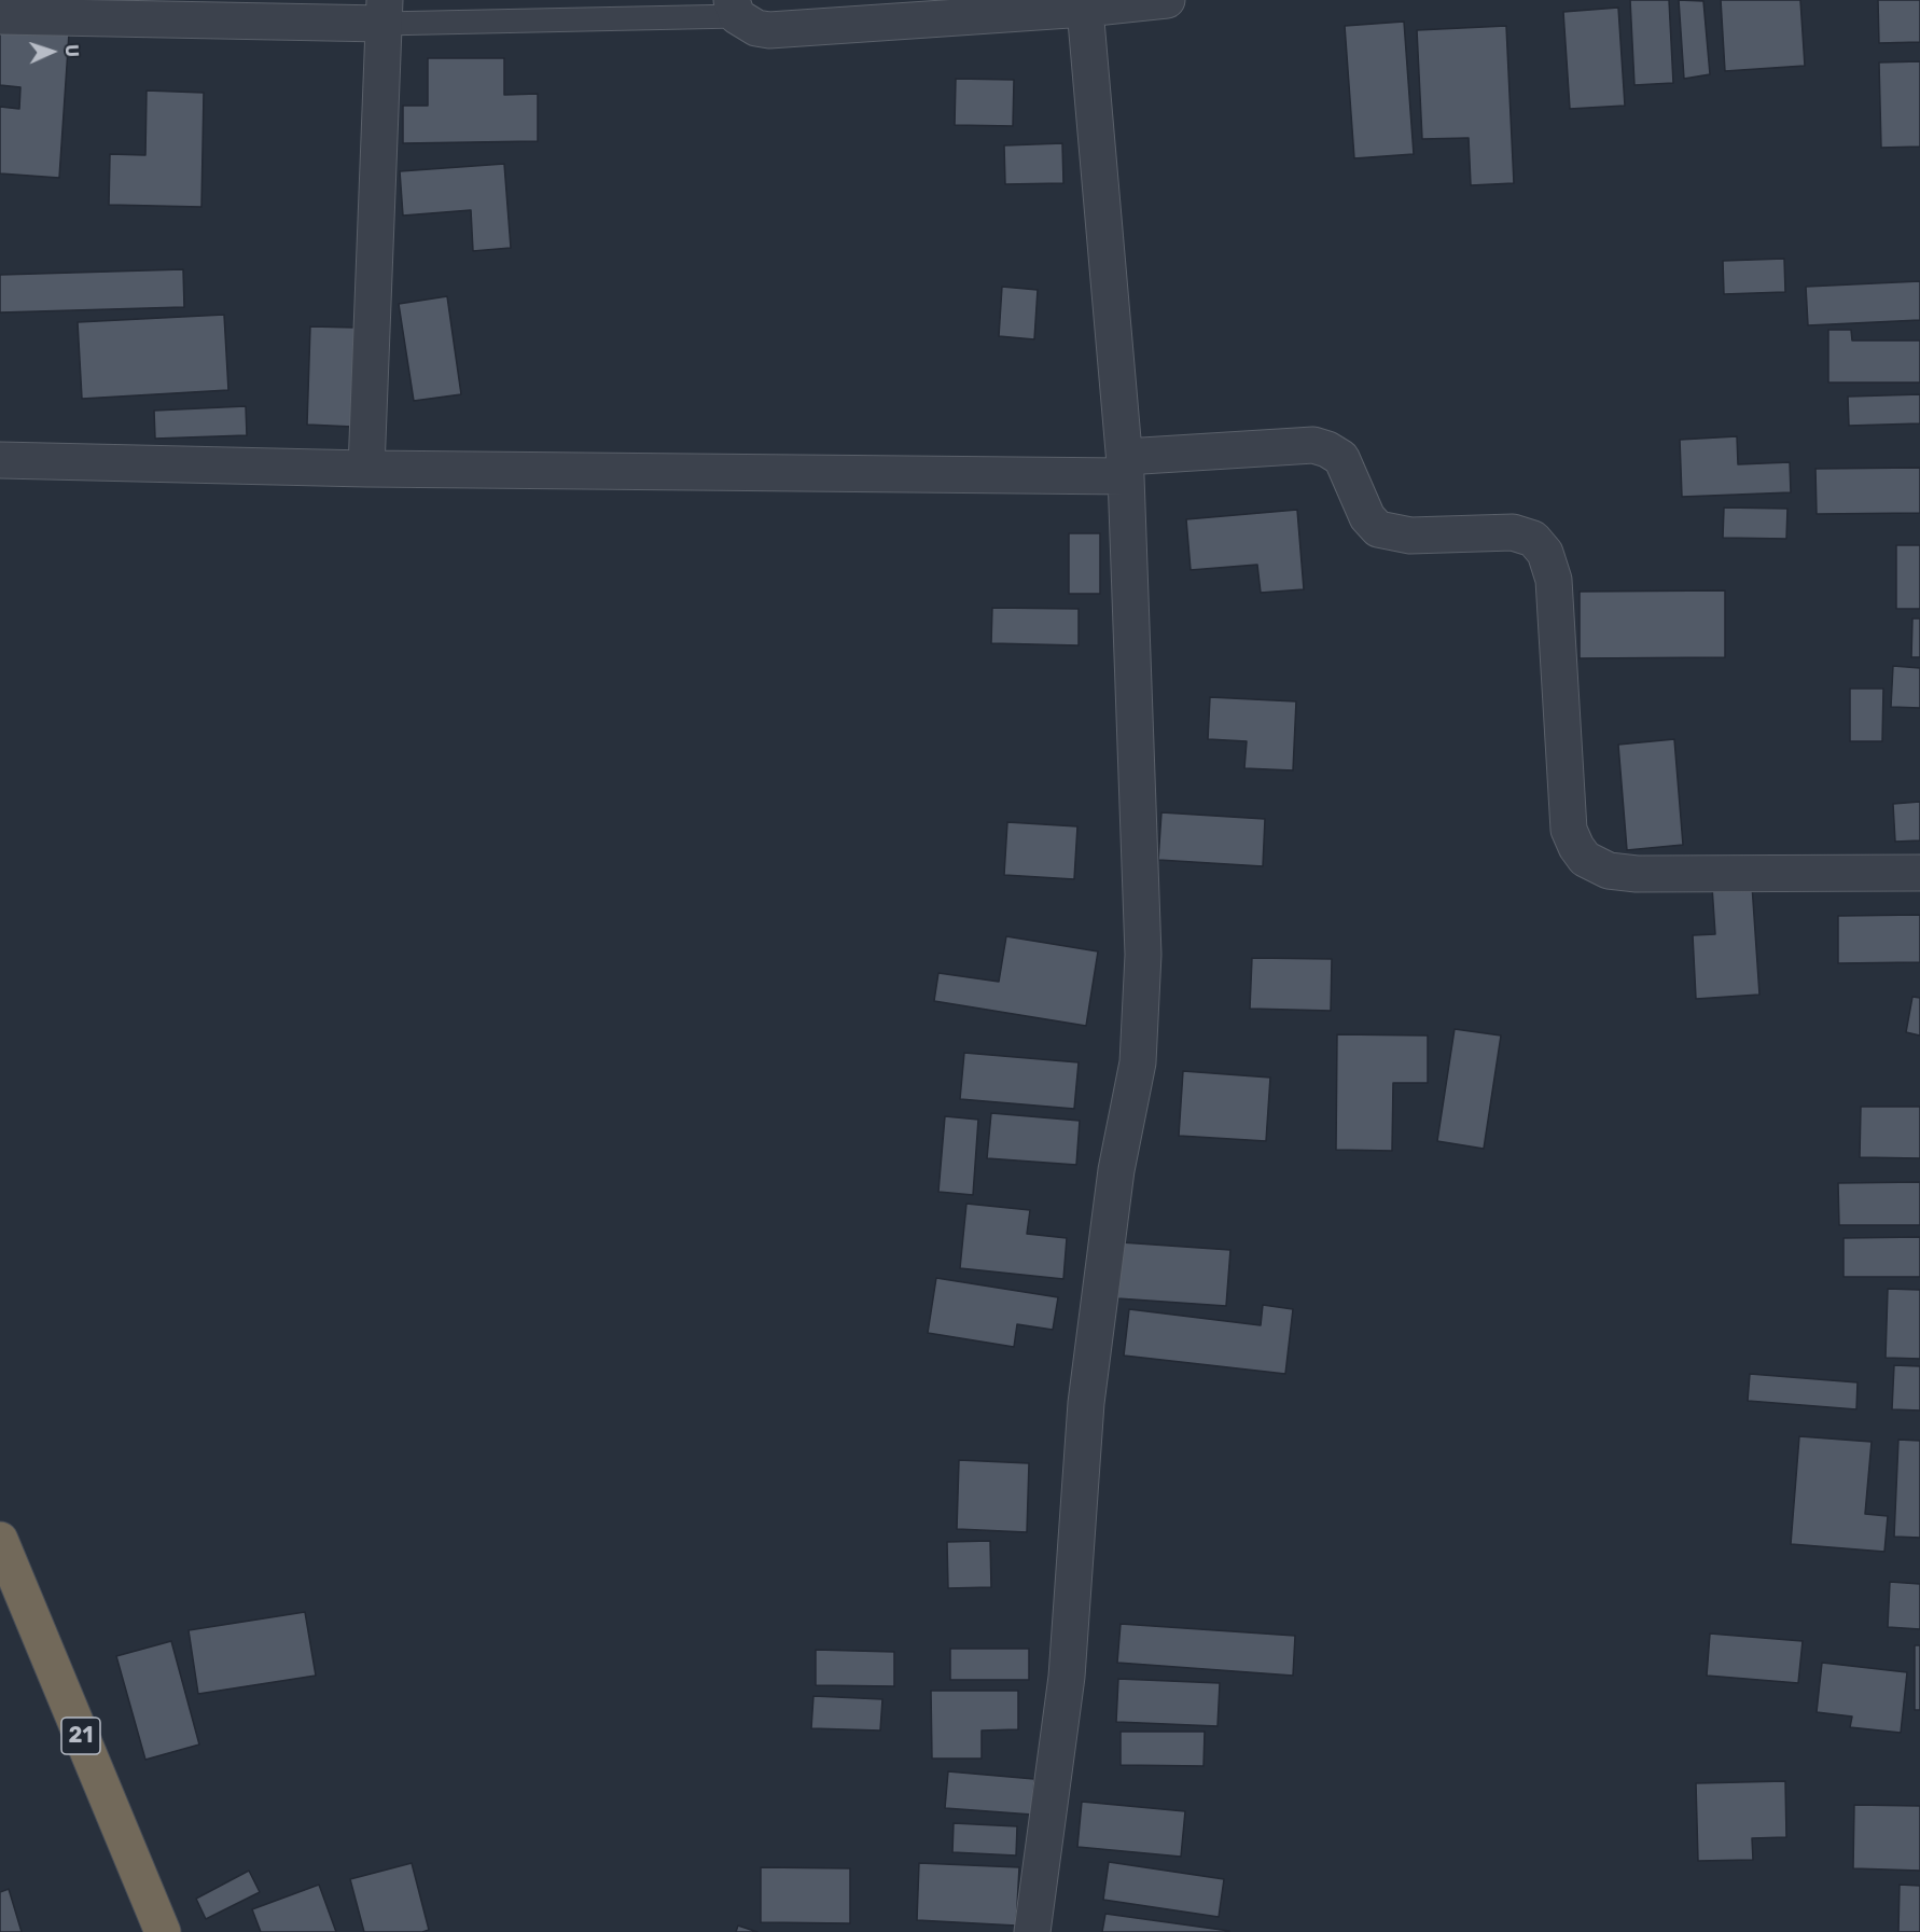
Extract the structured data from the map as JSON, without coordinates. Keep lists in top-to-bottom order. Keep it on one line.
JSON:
{"streets":{"highway":["21"]},"north":"right"}
